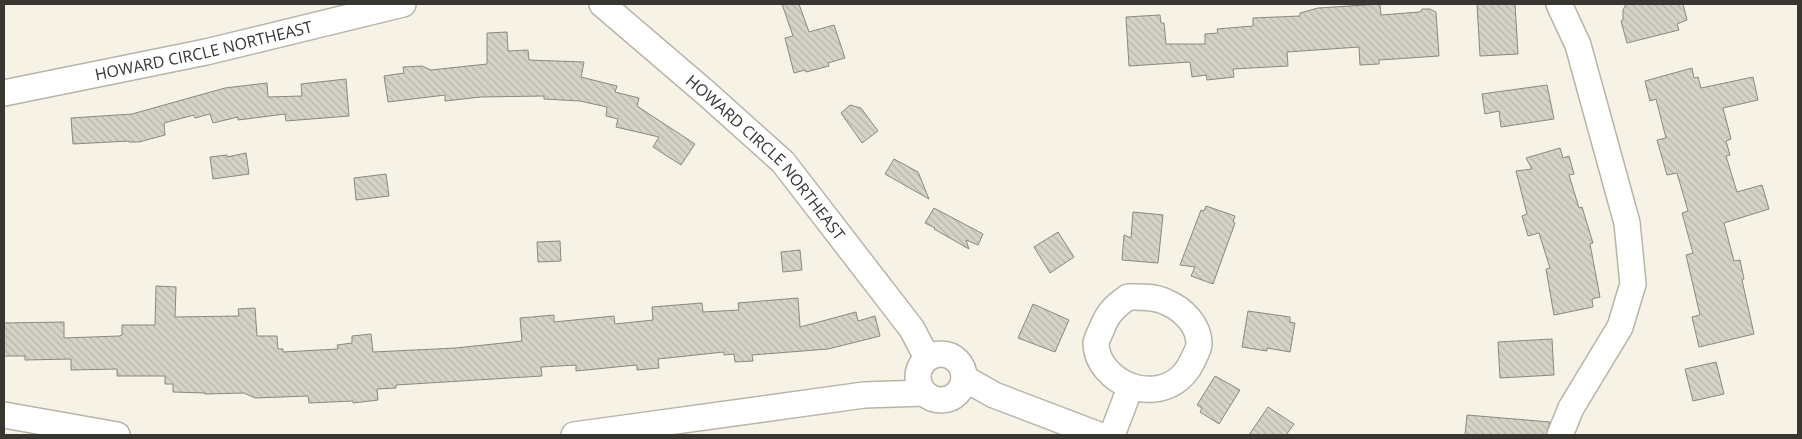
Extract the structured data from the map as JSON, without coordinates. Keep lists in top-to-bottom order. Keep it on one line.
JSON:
{"streets":{"street":["HOWARD CIRCLE NORTHEAST"]}}
